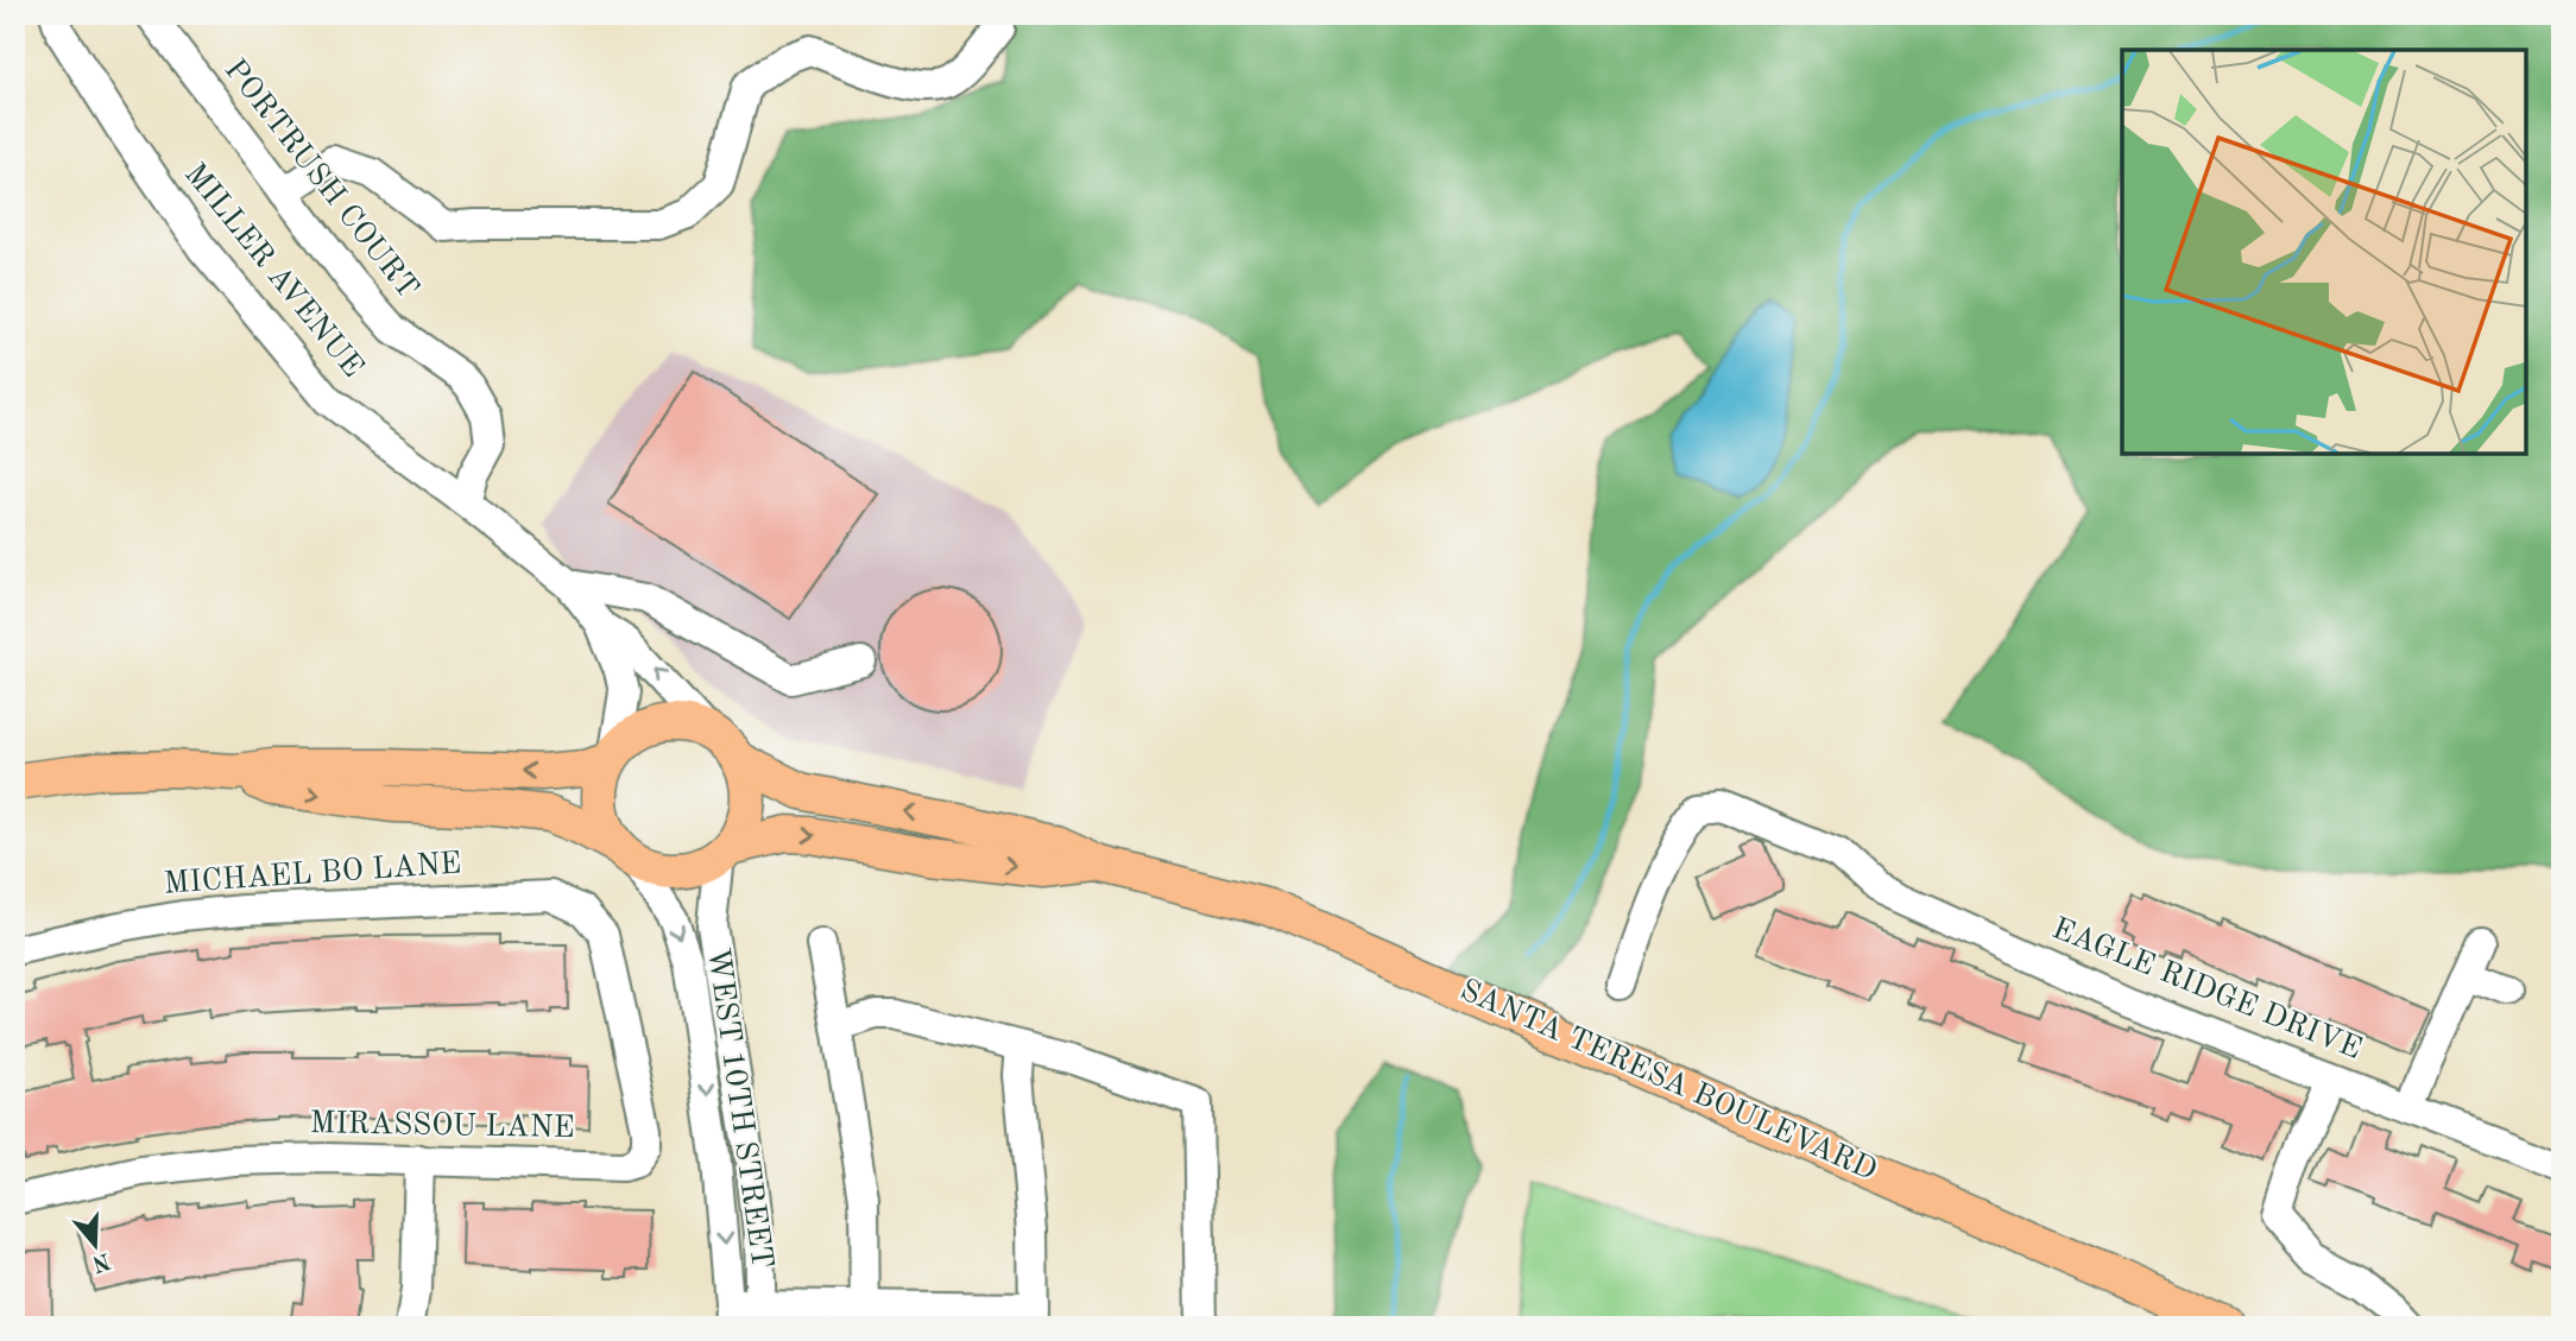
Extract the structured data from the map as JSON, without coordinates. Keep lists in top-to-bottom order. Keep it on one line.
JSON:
{"streets":{"main road":["SANTA TERESA BOULEVARD"],"street":["PORTRUSH COURT","MILLER AVENUE","MICHAEL BO LANE","EAGLE RIDGE DRIVE","WEST 10TH STREET","MIRASSOU LANE"]},"crossings":[["PORTRUSH COURT","MILLER AVENUE"],["MILLER AVENUE","SANTA TERESA BOULEVARD"],["MILLER AVENUE","WEST 10TH STREET"],["MICHAEL BO LANE","MIRASSOU LANE"],["SANTA TERESA BOULEVARD","WEST 10TH STREET"]],"north":"bottom"}
